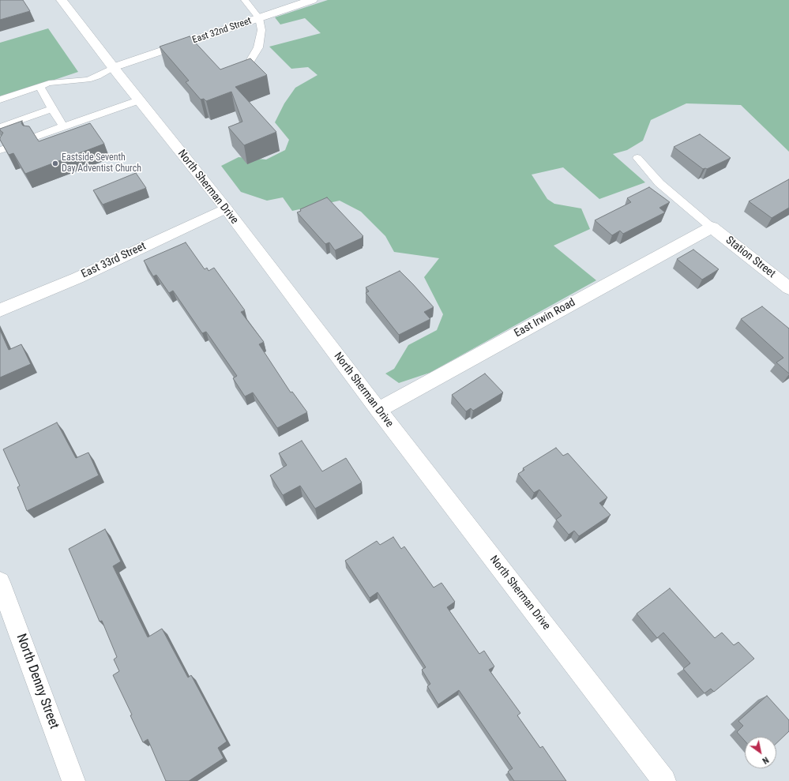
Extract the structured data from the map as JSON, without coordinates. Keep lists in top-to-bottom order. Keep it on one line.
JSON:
{"streets":{"street":["East 32nd Street","North Sherman Drive","Station Street","East 33rd Street","East Irwin Road","North Denny Street"]},"crossings":[["East 32nd Street","North Sherman Drive"],["North Sherman Drive","East 33rd Street"],["North Sherman Drive","East Irwin Road"],["Station Street","East Irwin Road"]],"places":["Eastside Seventh Day Adventist Church"],"north":"bottom right"}
